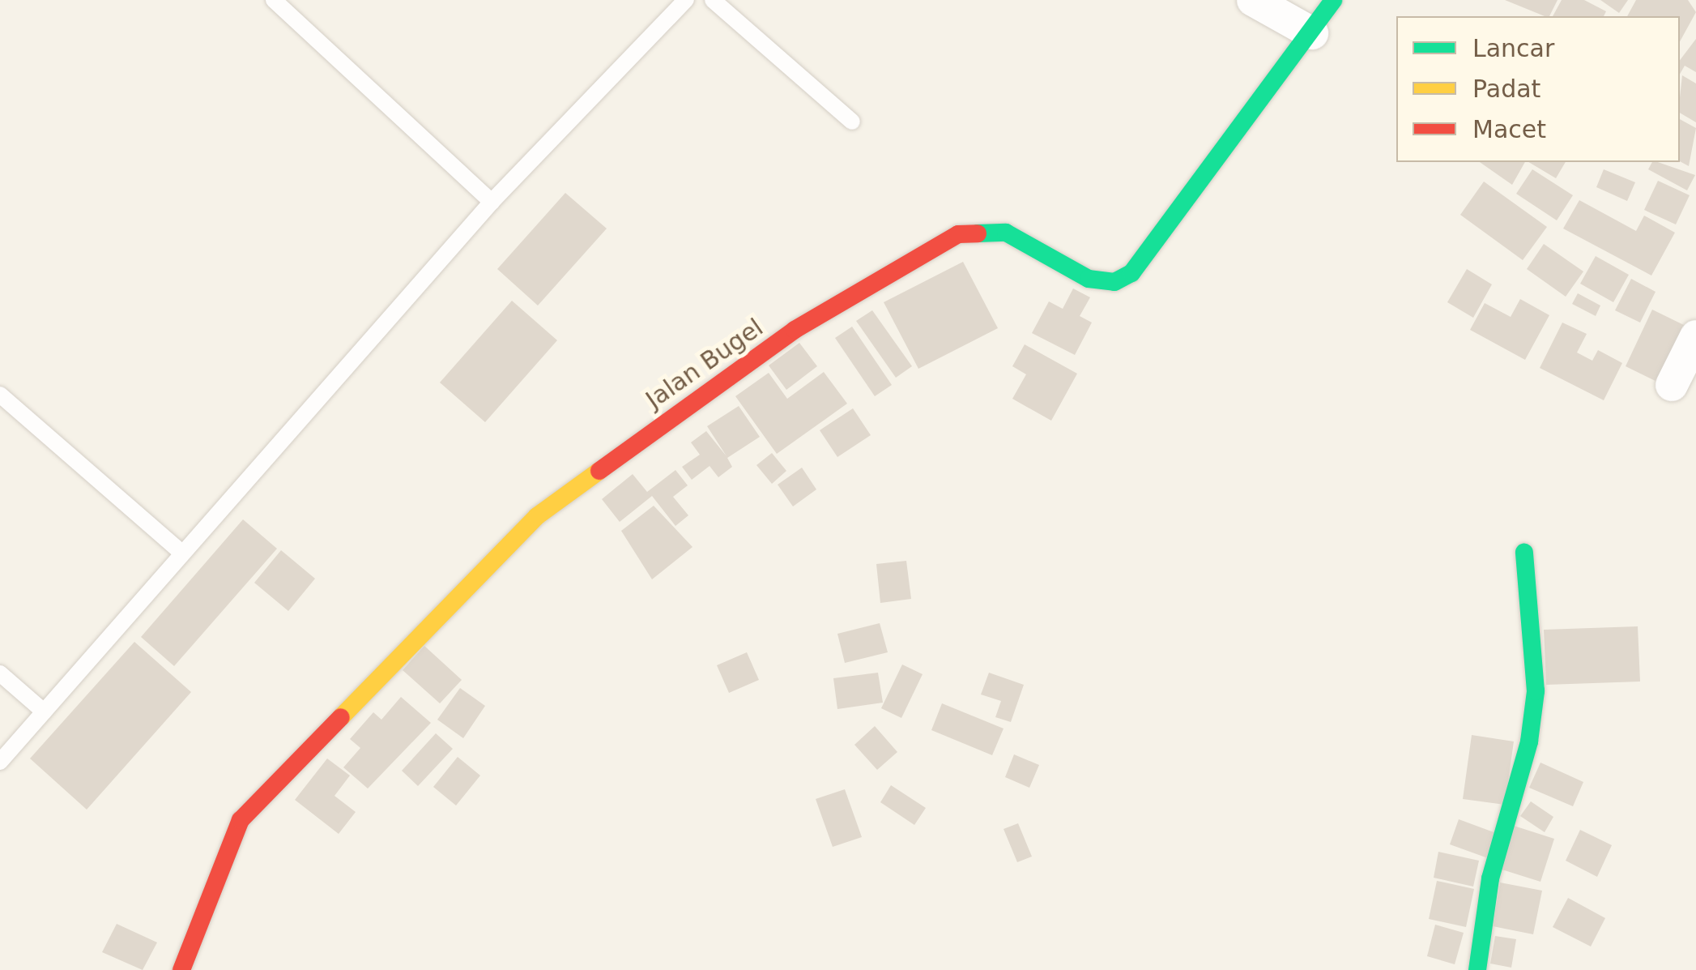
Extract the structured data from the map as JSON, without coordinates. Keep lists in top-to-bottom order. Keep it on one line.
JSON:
{"streets":{"street":["Jalan Bugel"]},"legend":["Lancar","Padat","Macet"]}
